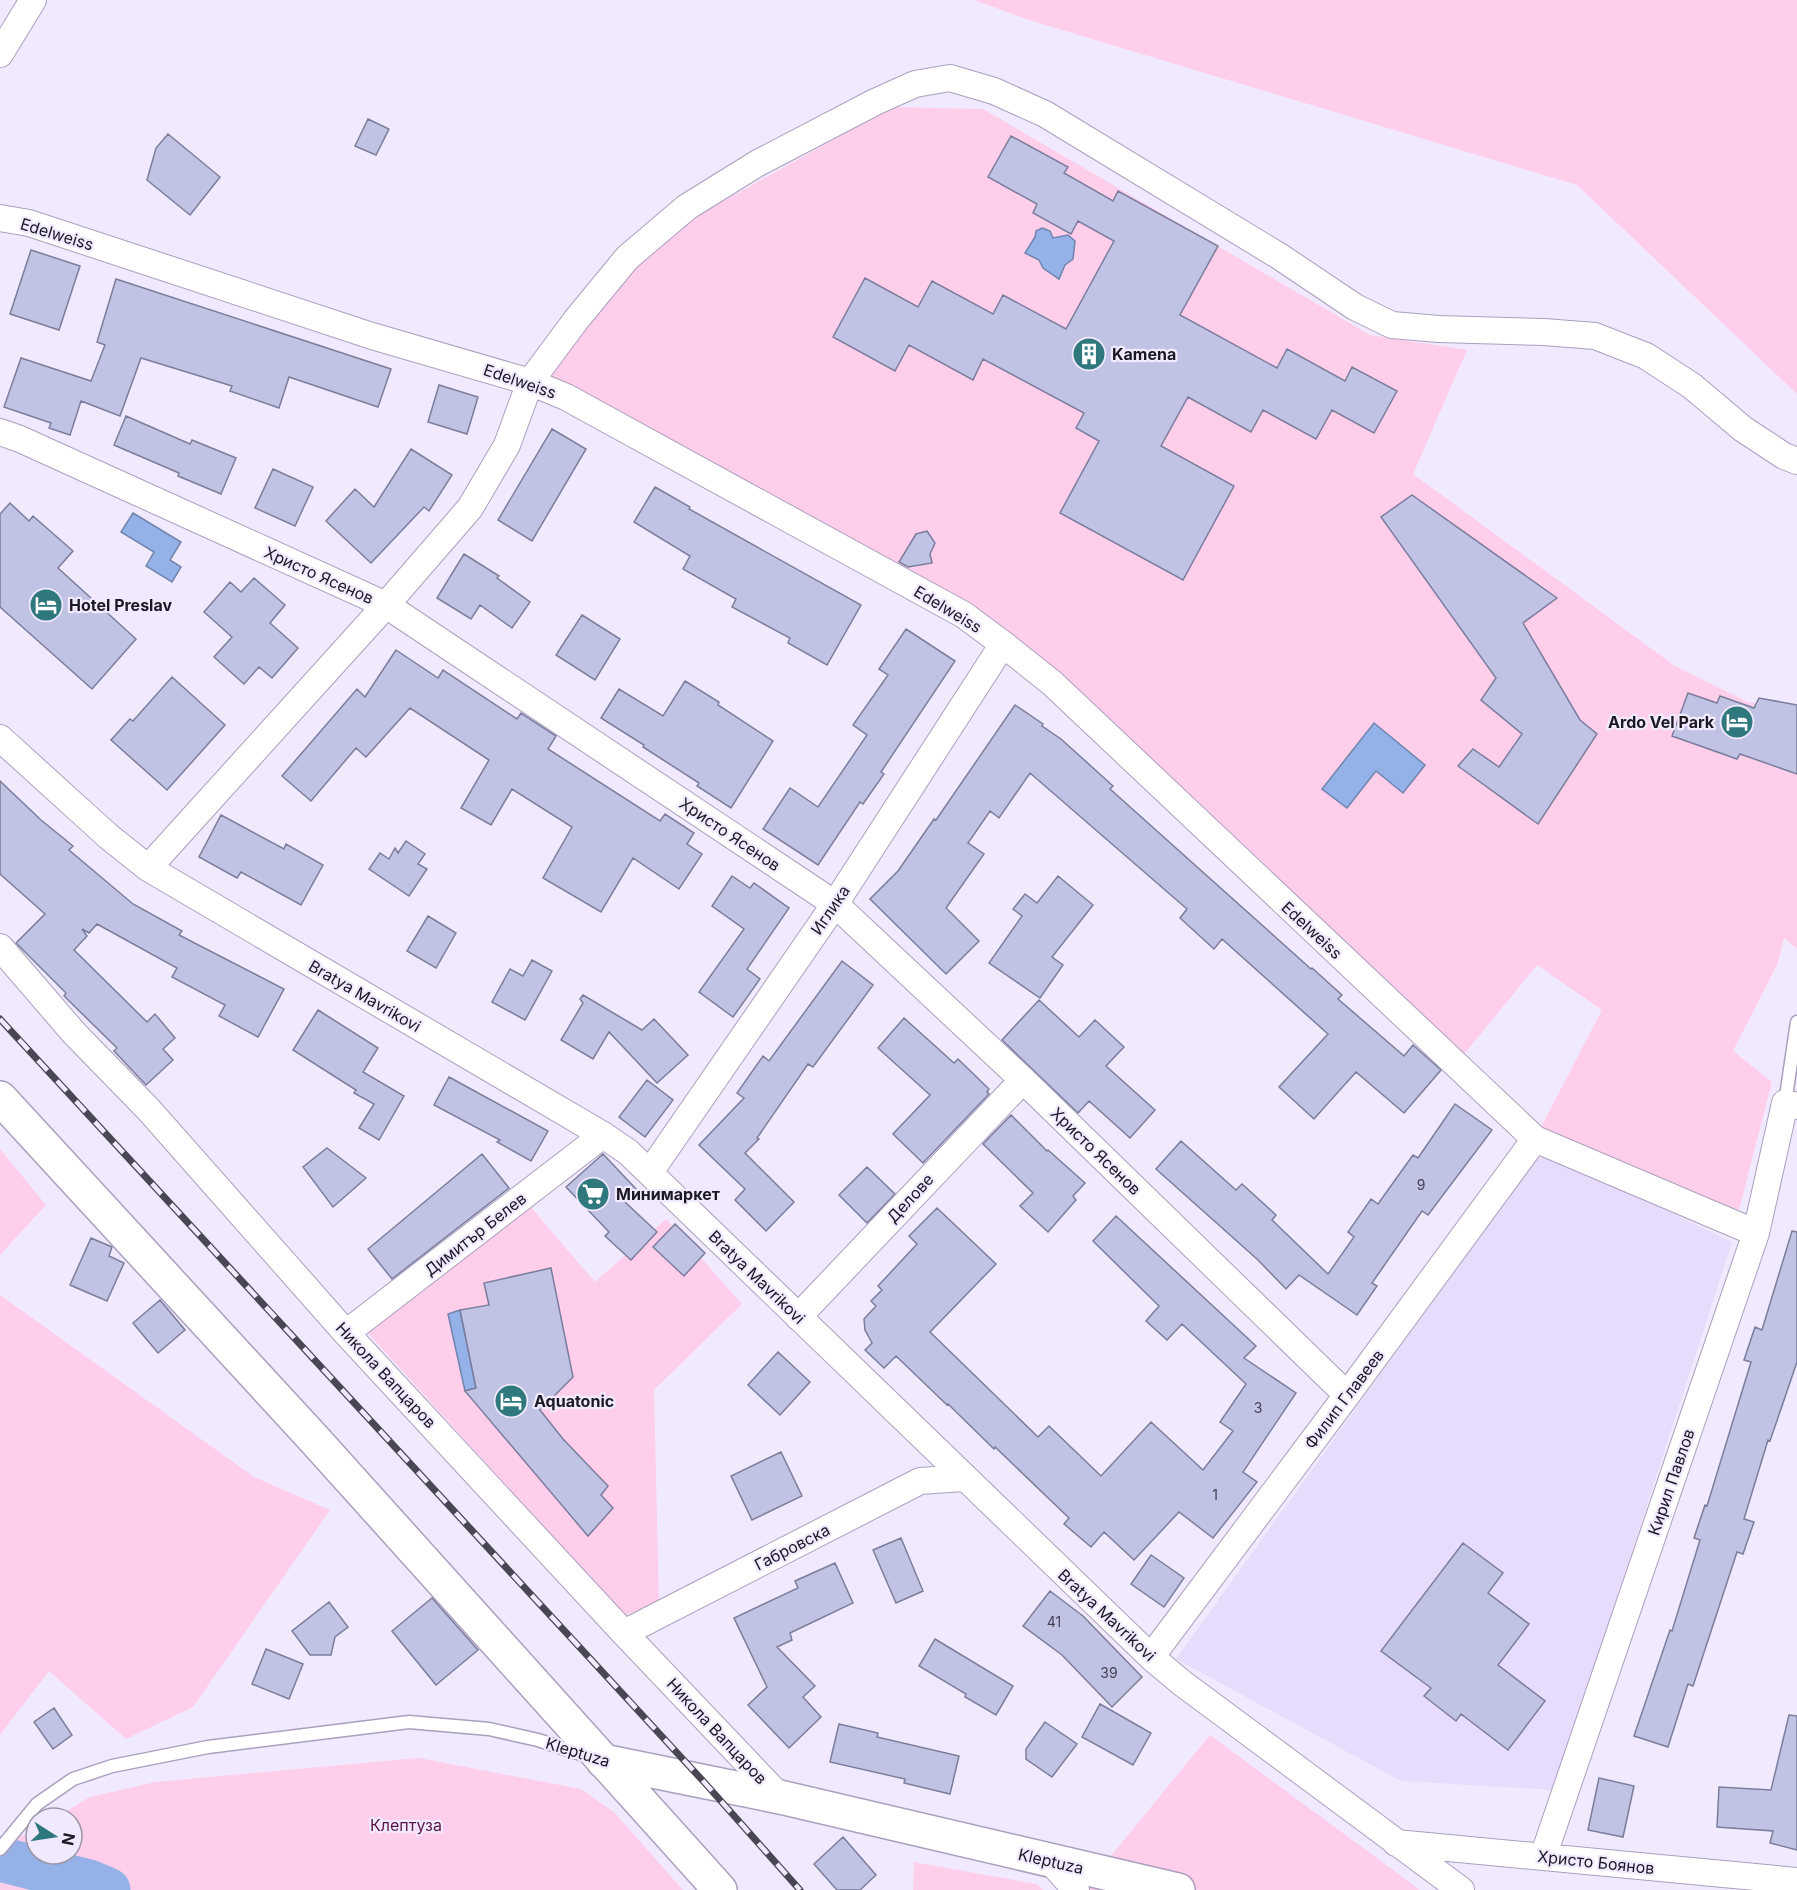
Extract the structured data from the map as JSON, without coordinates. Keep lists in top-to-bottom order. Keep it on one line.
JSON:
{"streets":{"street":["Edelweiss","Христо Ясенов","Иглика","Bratya Mavrikovi","Делове","Димитър Белев","Никола Вапцаров","Филип Главеев","Кирил Павлов","Габровска","Kleptuza","Христо Боянов"]},"crossings":[["Edelweiss","Иглика"],["Edelweiss","Филип Главеев"],["Edelweiss","Кирил Павлов"],["Христо Ясенов","Иглика"],["Христо Ясенов","Делове"],["Христо Ясенов","Филип Главеев"],["Иглика","Bratya Mavrikovi"],["Bratya Mavrikovi","Делове"],["Bratya Mavrikovi","Димитър Белев"],["Bratya Mavrikovi","Филип Главеев"],["Bratya Mavrikovi","Габровска"],["Bratya Mavrikovi","Христо Боянов"],["Димитър Белев","Никола Вапцаров"],["Никола Вапцаров","Габровска"],["Никола Вапцаров","Kleptuza"],["Кирил Павлов","Христо Боянов"]],"parks":["Клептуза"],"places":{"building":["Kamena"],"hotel":["Hotel Preslav","Ardo Vel Park","Aquatonic"],"supermarket":["Минимаркет"]},"house_numbers":["9","3","1","41","39"],"north":"right"}
